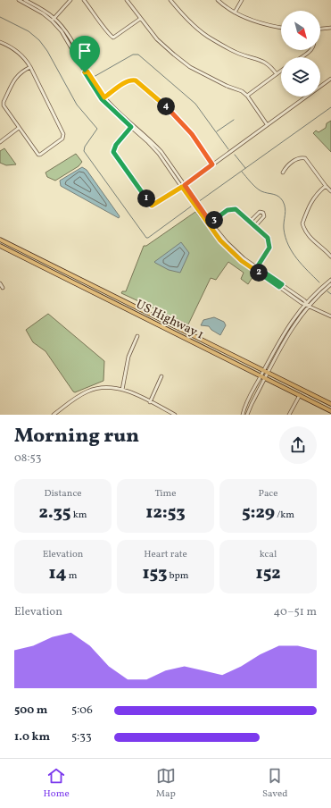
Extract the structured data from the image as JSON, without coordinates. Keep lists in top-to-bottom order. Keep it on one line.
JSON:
{"streets":{"main road":["US Highway 1"]},"north":"bottom right","page":{"pins":["4","1","3","2"],"heading":["Morning run","08:53"],"stats":[["Distance","2.35 km"],["Time","12:53"],["Pace","5:29 /km"],["Elevation","14 m"],["Heart rate","153 bpm"],["kcal","152"]],"chart":["Elevation","40–51 m"],"list":[{"name":"500 m","note":"5:06"},{"name":"1.0 km","note":"5:33"}],"tabs":["Home","Map","Saved"]}}
